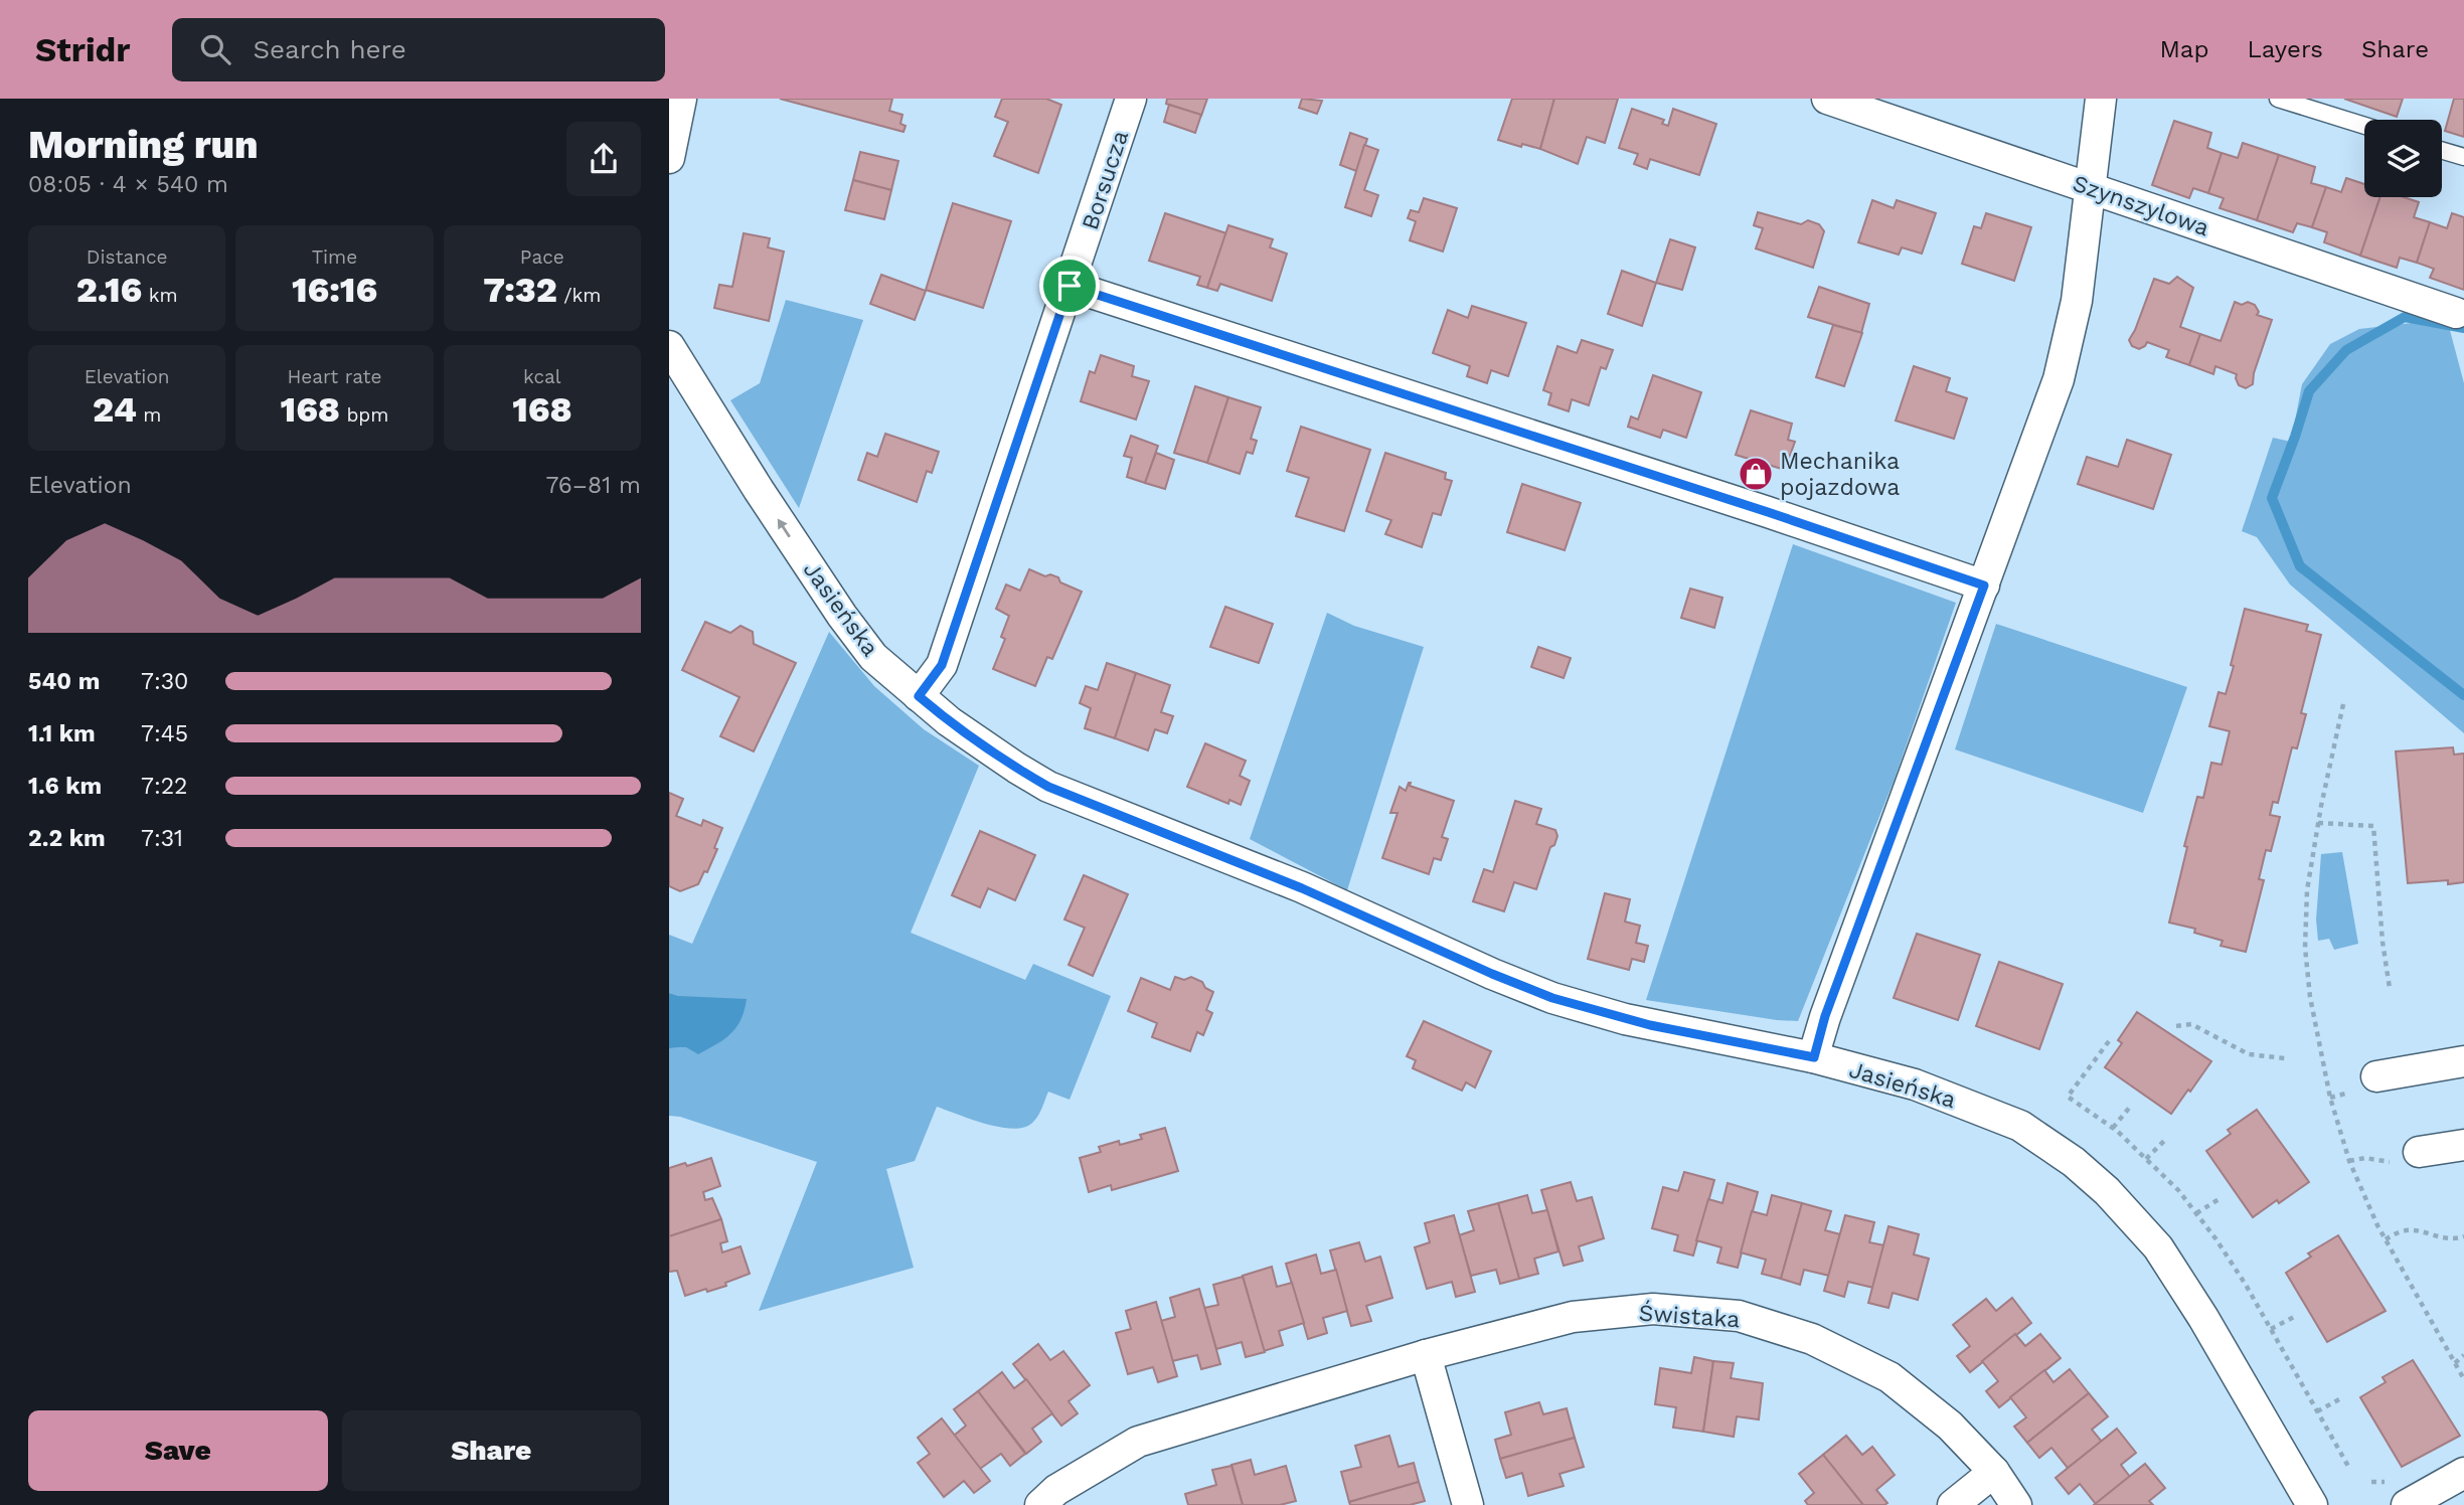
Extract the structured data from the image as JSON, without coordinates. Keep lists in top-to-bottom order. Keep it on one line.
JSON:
{"streets":{"street":["Borsucza","Szynszylowa","Jasieńska","Świstaka"]},"crossings":[["Borsucza","Jasieńska"]],"places":{"shop":["Mechanika pojazdowa"]},"page":{"header":"Stridr","search":"Search here","nav":["Map","Layers","Share"],"heading":["Morning run","08:05 · 4 × 540 m"],"stats":[["Distance","2.16 km"],["Time","16:16"],["Pace","7:32 /km"],["Elevation","24 m"],["Heart rate","168 bpm"],["kcal","168"]],"chart":["Elevation","76–81 m"],"list":[{"name":"540 m","note":"7:30"},{"name":"1.1 km","note":"7:45"},{"name":"1.6 km","note":"7:22"},{"name":"2.2 km","note":"7:31"}],"buttons":["Save","Share"]}}
